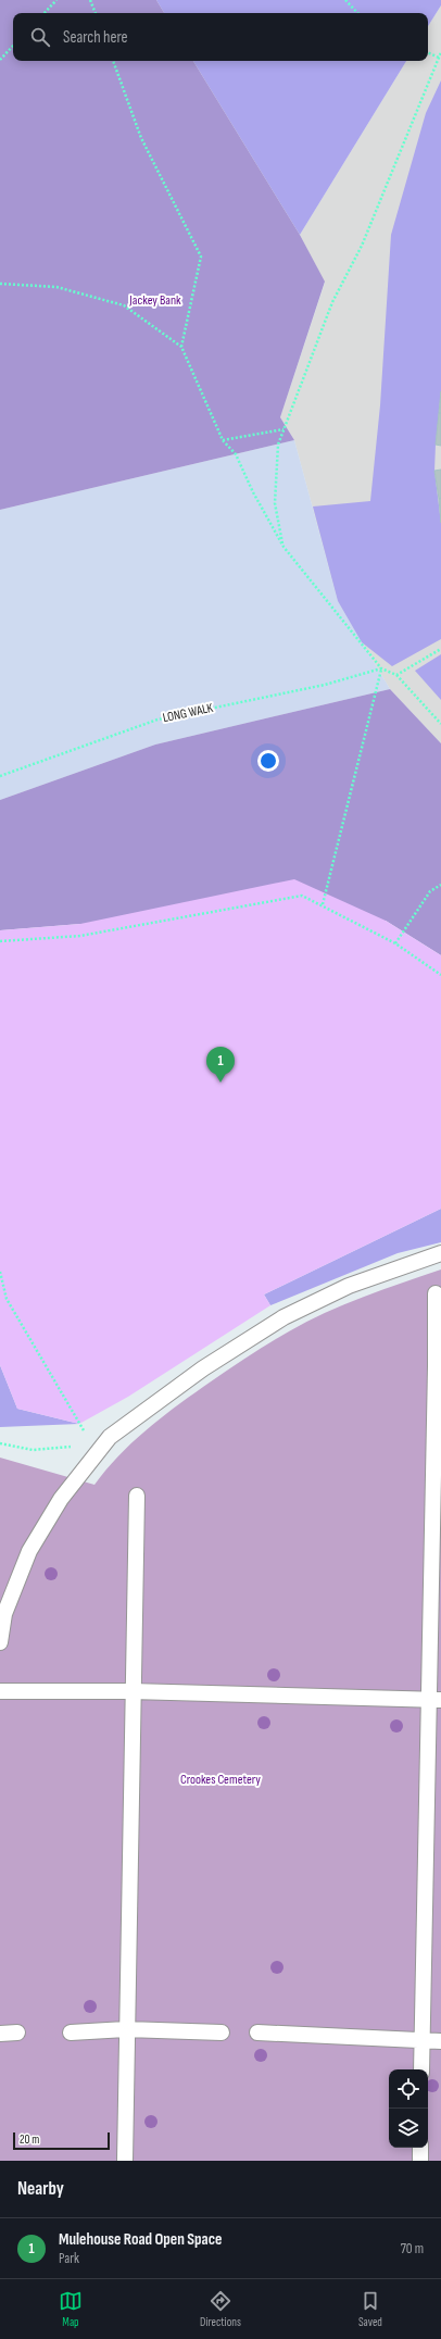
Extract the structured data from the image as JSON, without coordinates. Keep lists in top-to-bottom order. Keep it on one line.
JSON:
{"streets":{"path":["LONG WALK"]},"parks":["Jackey Bank","Crookes Cemetery"],"scale_bar":"20 m","page":{"search":"Search here","pins":"1","scale":"20 m","heading":"Nearby","list":[{"mark":"1","name":"Mulehouse Road Open Space","note":"Park","value":"70 m"}],"nav":["Map","Directions","Saved"]}}
